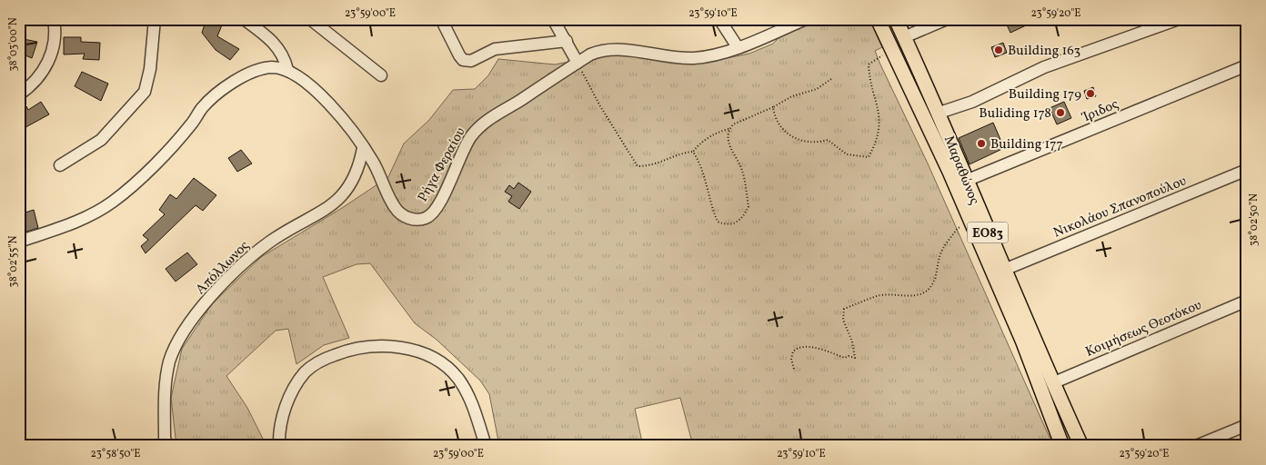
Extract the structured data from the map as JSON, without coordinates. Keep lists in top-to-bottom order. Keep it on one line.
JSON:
{"streets":{"main road":["Μαραθώνος","ΕΟ83"],"street":["Ίριδος","Ρήγα Φεραίου","Νικολάου Σπανοπούλου","Απόλλωνος","Κοιμήσεως Θεοτόκου"]},"crossings":[["Ίριδος","Μαραθώνος"],["Ρήγα Φεραίου","Απόλλωνος"],["Μαραθώνος","Νικολάου Σπανοπούλου"],["Μαραθώνος","Κοιμήσεως Θεοτόκου"]],"places":["Building 163","Building 179","Buliding 178","Building 177"],"coordinates":["23°59'00\"E","23°59'10\"E","23°59'20\"E","38°03'00\"N","38°02'50\"N","38°02'55\"N","23°58'50\"E"]}
